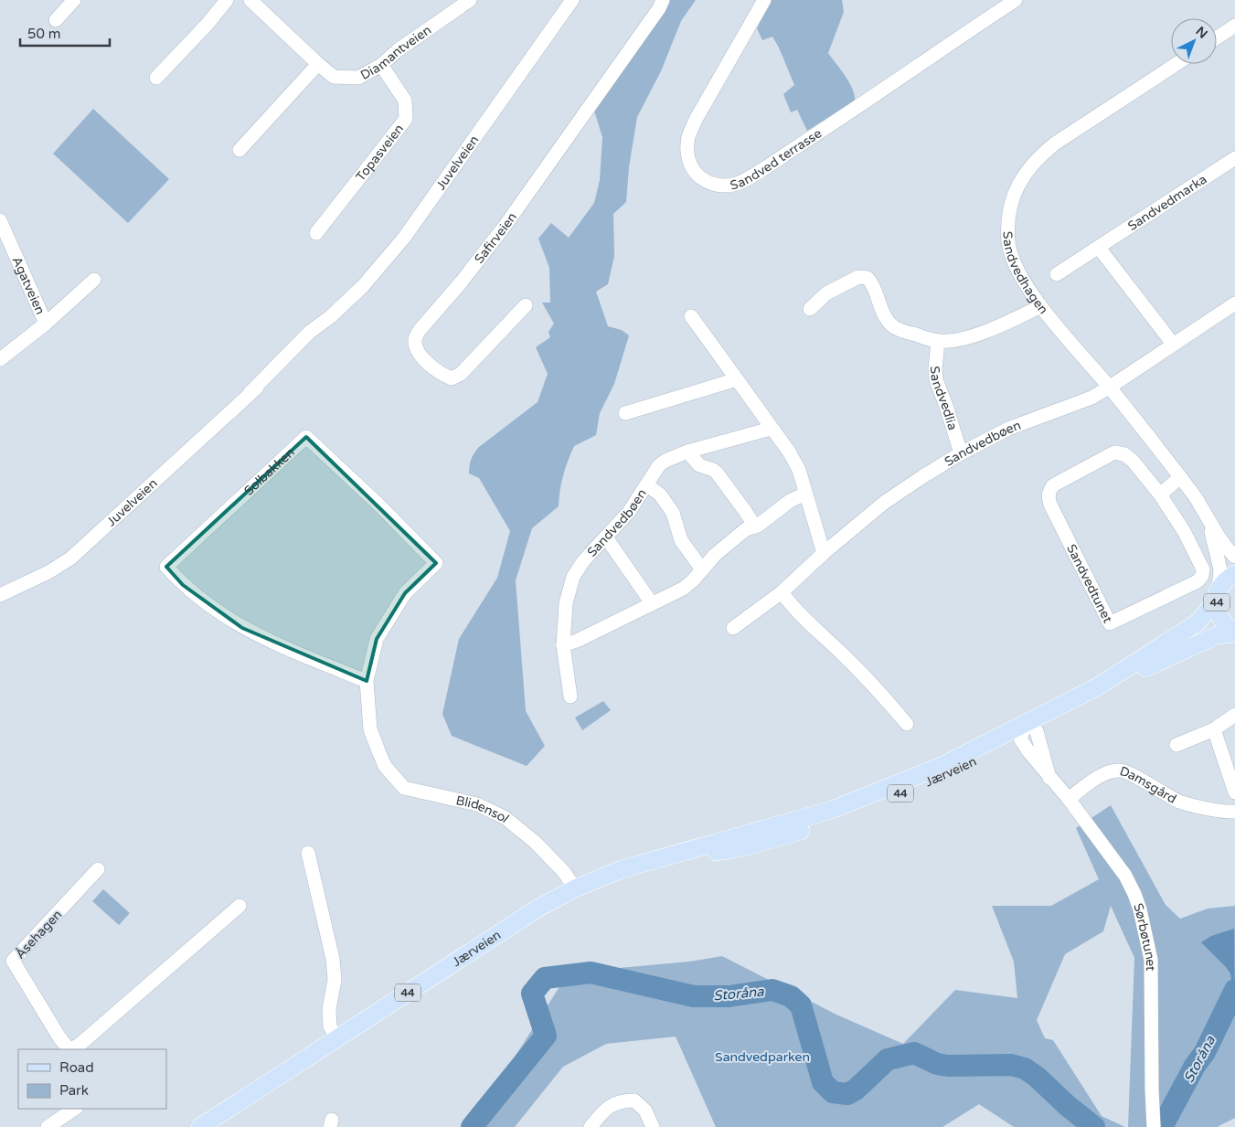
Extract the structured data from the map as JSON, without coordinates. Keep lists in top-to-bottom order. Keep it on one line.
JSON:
{"streets":{"main road":["44","Jærveien"],"street":["Diamantveien","Topasveien","Sandved terrasse","Juvelveien","Sandvedmarka","Safirveien","Sandvedhagen","Agatveien","Sandvedlia","Sandvedbøen","Solbakken","Sandvedtunet","Damsgård","Blidensol","Åsehagen","Sørbøtunet"]},"crossings":[["Diamantveien","Topasveien"],["Sandvedhagen","Sandvedbøen"],["Sandvedhagen","44"],["Sandvedhagen","Jærveien"],["Sandvedlia","Sandvedbøen"],["Solbakken","Blidensol"],["44","Jærveien"],["Jærveien","Blidensol"],["Jærveien","Sørbøtunet"],["Damsgård","Sørbøtunet"]],"water":["Storåna"],"parks":["Sandvedparken"],"legend":["Road","Park"],"scale_bar":"50 m","north":"top right"}
